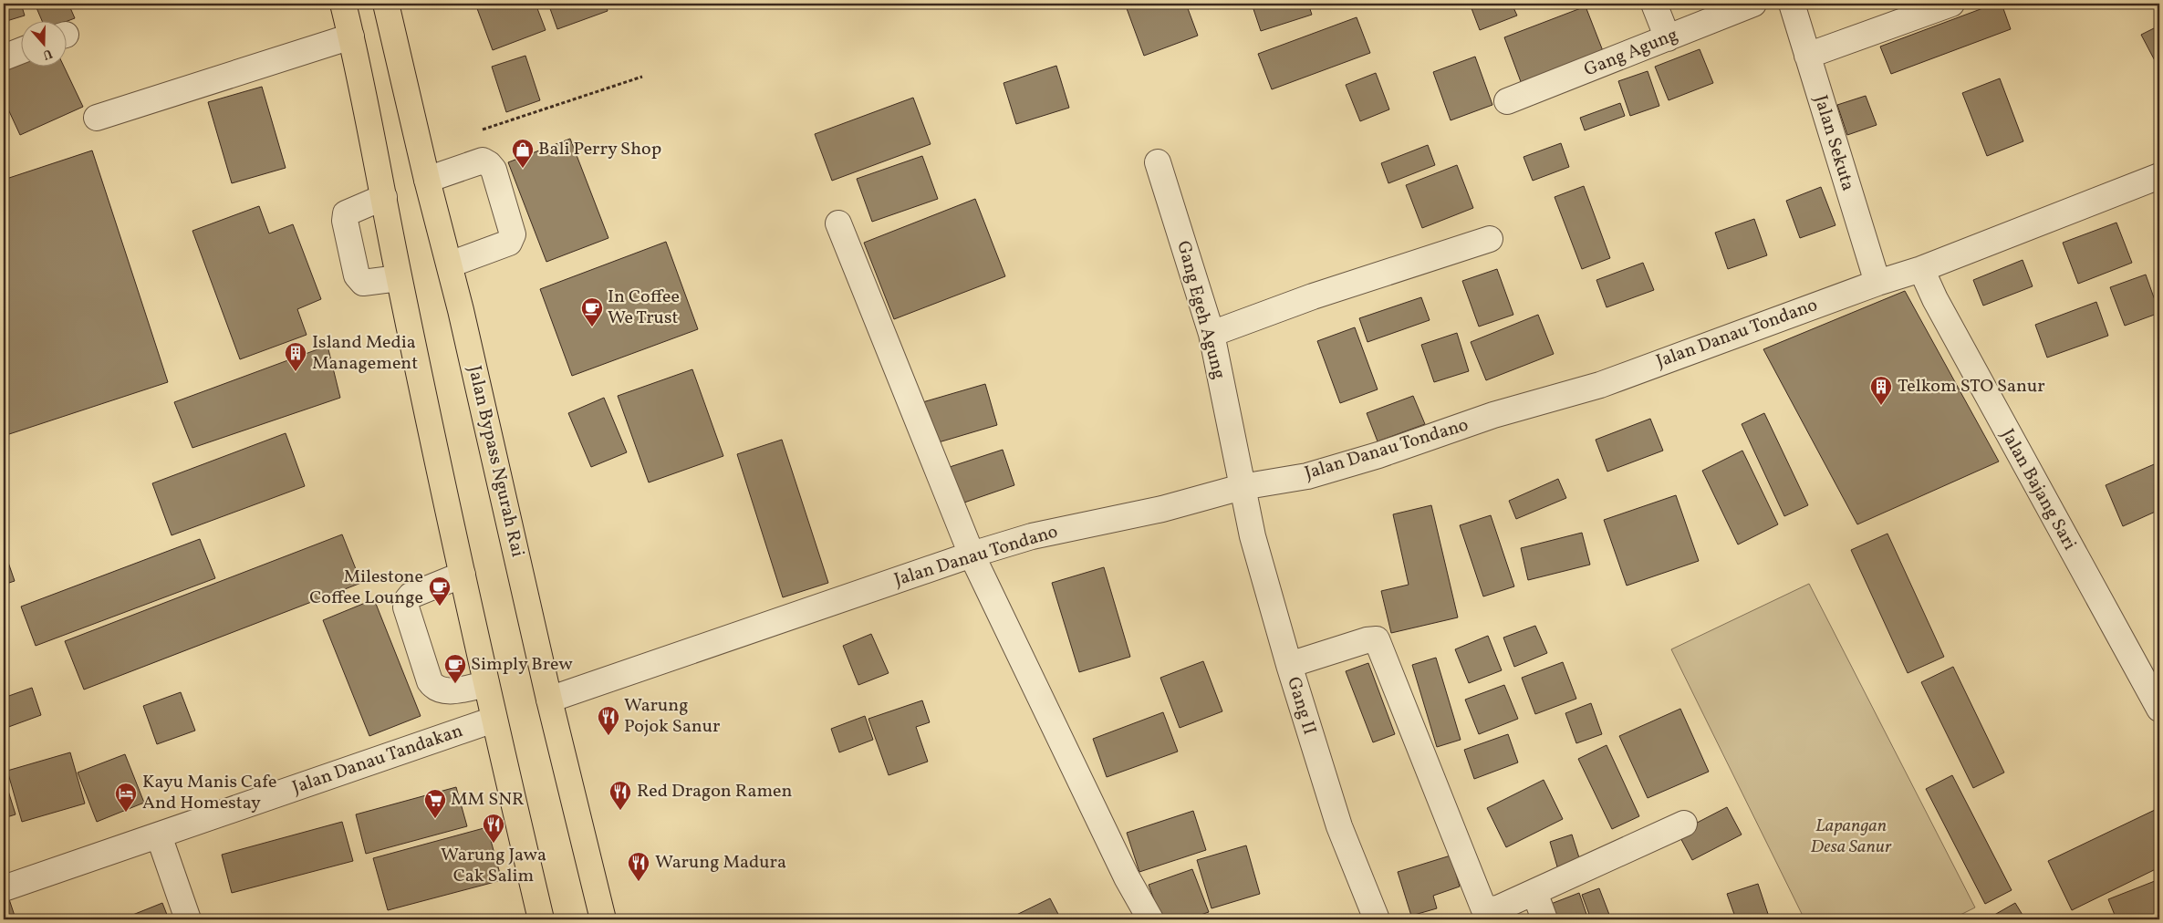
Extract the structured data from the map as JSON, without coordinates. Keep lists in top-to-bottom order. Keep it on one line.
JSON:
{"streets":{"highway":["Jalan Bypass Ngurah Rai"],"street":["Gang Agung","Jalan Sekuta","Gang Egeh Agung","Jalan Danau Tondano","Jalan Bajang Sari","Gang II","Jalan Danau Tandakan"]},"crossings":[["Jalan Sekuta","Jalan Danau Tondano"],["Gang Egeh Agung","Jalan Danau Tondano"],["Gang Egeh Agung","Gang II"],["Jalan Danau Tondano","Jalan Bypass Ngurah Rai"],["Jalan Danau Tondano","Jalan Bajang Sari"],["Jalan Danau Tondano","Gang II"]],"parks":["Lapangan Desa Sanur"],"places":{"shop":["Bali Perry Shop"],"cafe":["In Coffee We Trust","Milestone Coffee Lounge","Simply Brew"],"building":["Island Media Management","Telkom STO Sanur"],"restaurant":["Warung Pojok Sanur","Red Dragon Ramen","Warung Jawa Cak Salim","Warung Madura"],"hotel":["Kayu Manis Cafe And Homestay"],"supermarket":["MM SNR"]},"north":"bottom"}
